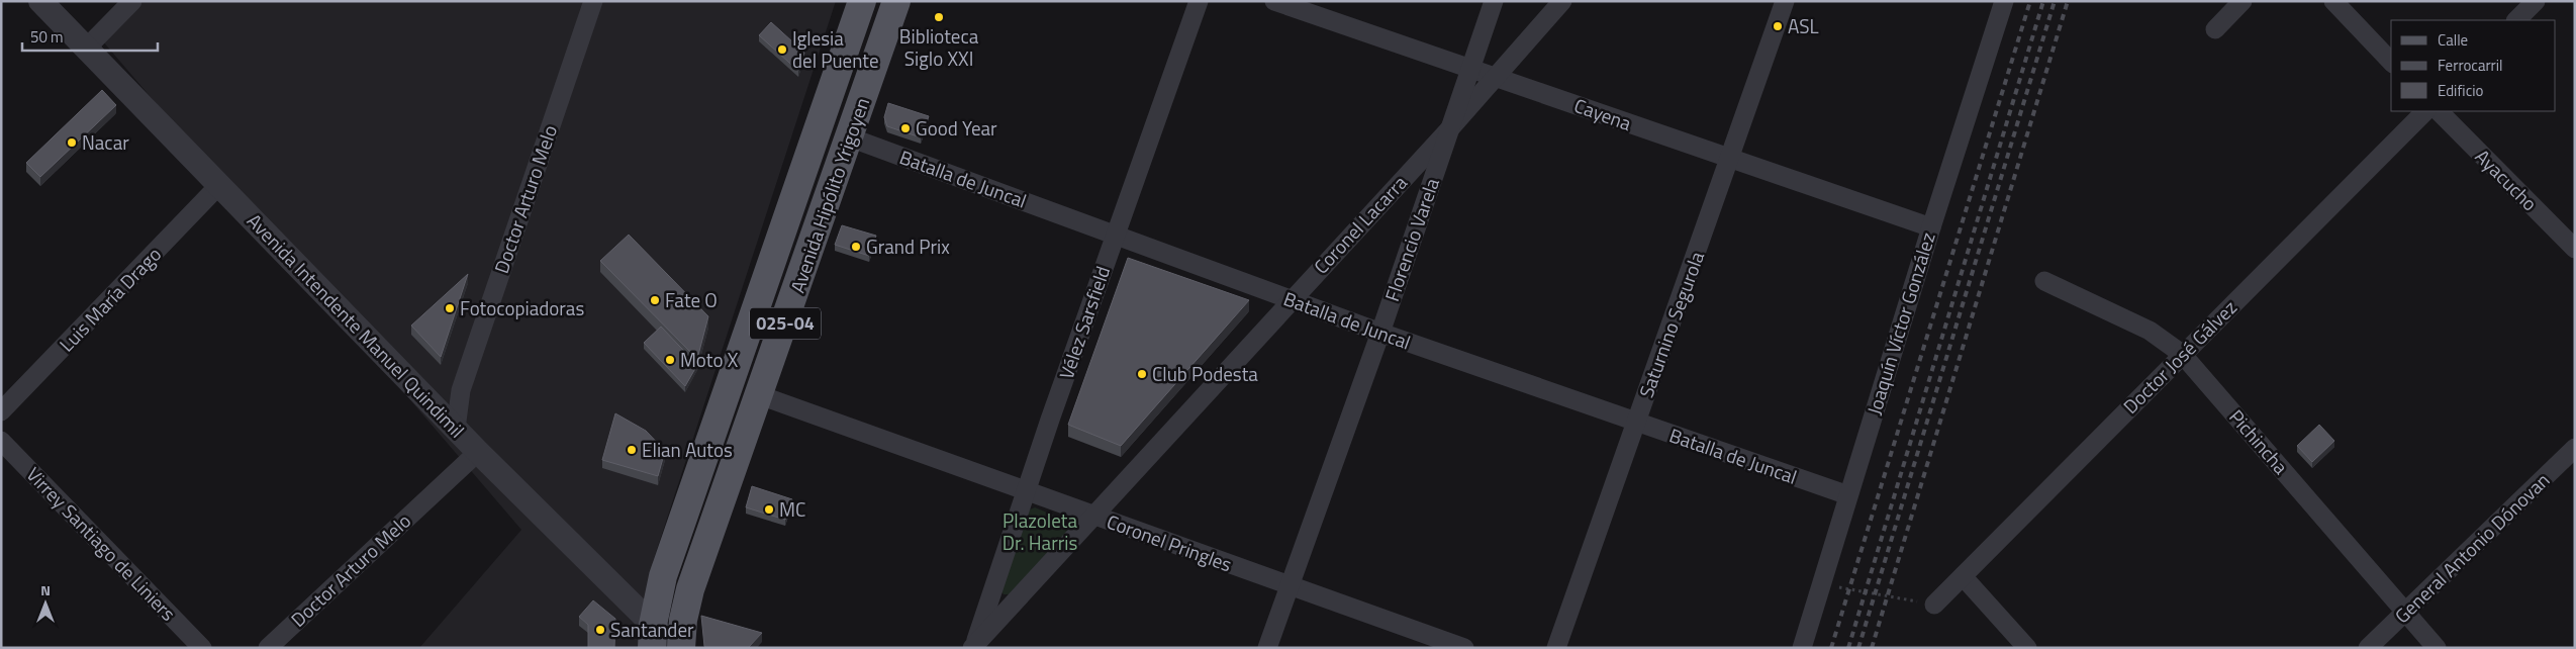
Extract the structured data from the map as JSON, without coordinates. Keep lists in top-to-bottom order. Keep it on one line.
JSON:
{"streets":{"main road":["Avenida Hipólito Yrigoyen","025-04"],"street":["Cayena","Batalla de Juncal","Ayacucho","Doctor Arturo Melo","Coronel Lacarra","Florencio Varela","Luis María Drago","Vélez Sarsfield","Joaquín Víctor González","Saturnino Segurola","Avenida Intendente Manuel Quindimil","Doctor José Gálvez","Pichincha","Coronel Pringles","Virrey Santiago de Liniers","General Antonio Dónovan"]},"crossings":[["Cayena","Coronel Lacarra"],["Cayena","Florencio Varela"],["Cayena","Joaquín Víctor González"],["Cayena","Saturnino Segurola"],["Batalla de Juncal","Avenida Hipólito Yrigoyen"],["Batalla de Juncal","Coronel Lacarra"],["Batalla de Juncal","Florencio Varela"],["Batalla de Juncal","Vélez Sarsfield"],["Batalla de Juncal","Joaquín Víctor González"],["Batalla de Juncal","Saturnino Segurola"],["Avenida Hipólito Yrigoyen","Avenida Intendente Manuel Quindimil"],["Avenida Hipólito Yrigoyen","Coronel Pringles"],["Doctor Arturo Melo","Avenida Intendente Manuel Quindimil"],["Coronel Lacarra","Florencio Varela"],["Coronel Lacarra","Vélez Sarsfield"],["Coronel Lacarra","Coronel Pringles"],["Florencio Varela","Coronel Pringles"],["Luis María Drago","Avenida Intendente Manuel Quindimil"],["Vélez Sarsfield","Coronel Pringles"],["Doctor José Gálvez","Pichincha"],["Pichincha","General Antonio Dónovan"]],"parks":["Plazoleta Dr. Harris"],"places":["Biblioteca Siglo XXI","ASL","Iglesia del Puente","Good Year","Nacar","Grand Prix","Fate O","Fotocopiadoras","Moto X","Club Podesta","Elian Autos","MC","Santander"],"legend":["Calle","Ferrocarril","Edificio"],"scale_bar":"50 m","north":"top"}
